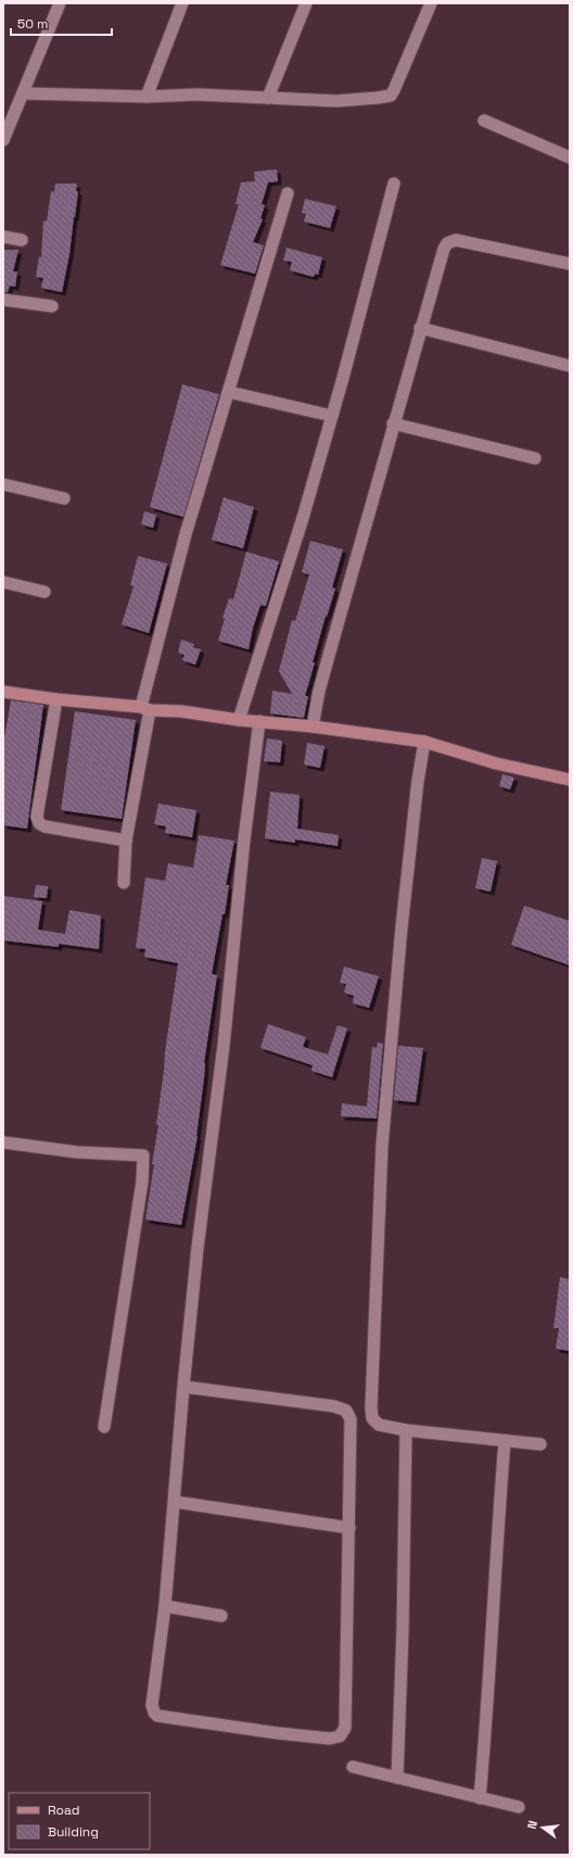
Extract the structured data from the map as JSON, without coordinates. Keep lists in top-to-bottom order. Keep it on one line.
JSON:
{"legend":["Road","Building"],"scale_bar":"50 m","north":"left"}
